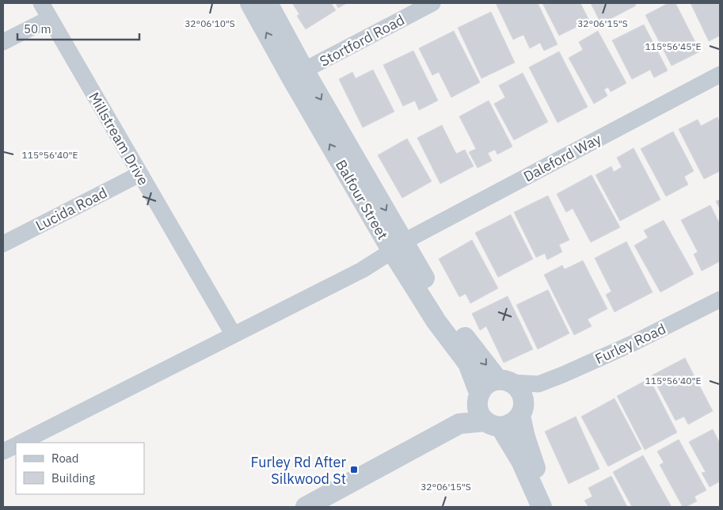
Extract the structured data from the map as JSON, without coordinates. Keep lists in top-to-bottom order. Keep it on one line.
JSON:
{"streets":{"street":["Stortford Road","Millstream Drive","Daleford Way","Balfour Street","Lucida Road","Furley Road"]},"crossings":[["Stortford Road","Balfour Street"],["Millstream Drive","Lucida Road"],["Daleford Way","Balfour Street"],["Balfour Street","Furley Road"]],"places":{"transit":["Furley Rd After Silkwood St"]},"legend":["Road","Building"],"scale_bar":"50 m","coordinates":["32°06'10\"S","32°06'15\"S","115°56'45\"E","115°56'40\"E"]}
